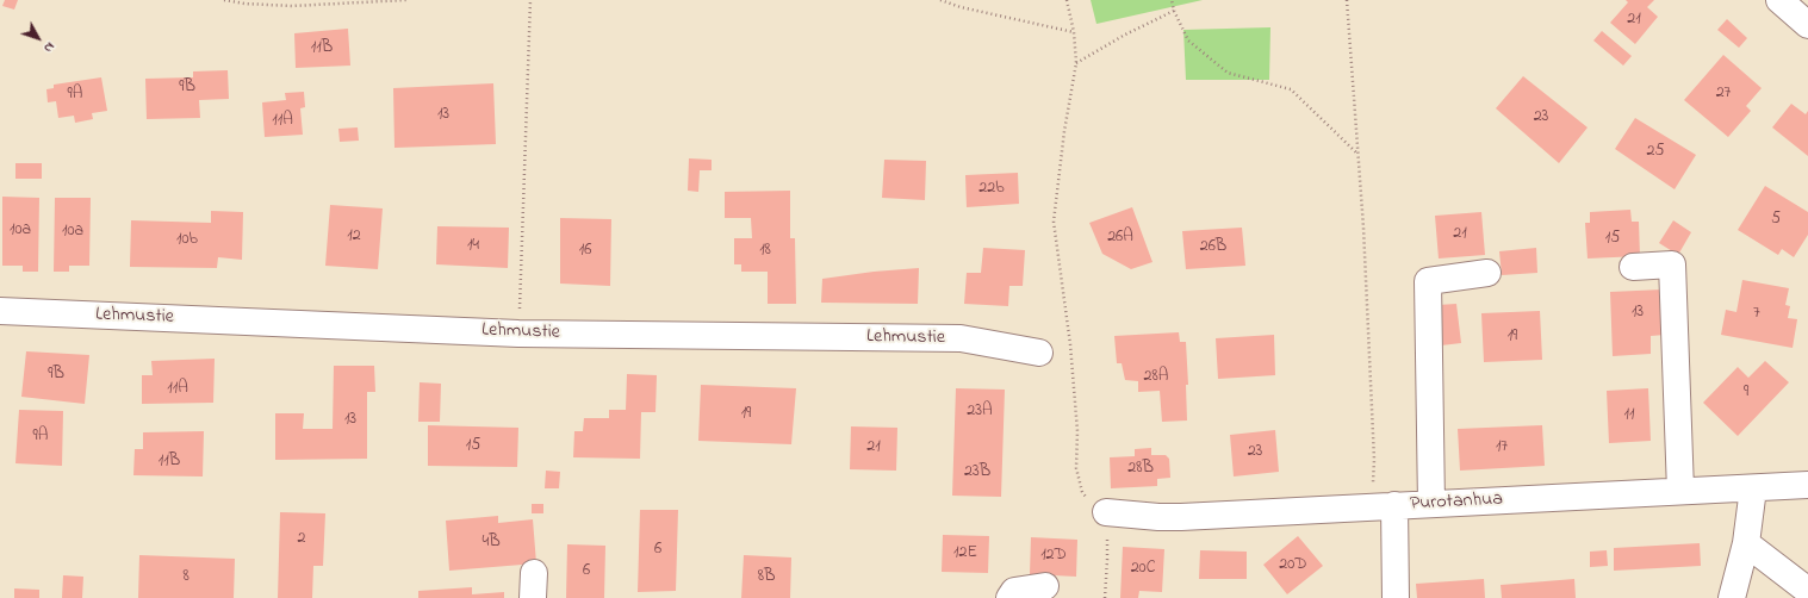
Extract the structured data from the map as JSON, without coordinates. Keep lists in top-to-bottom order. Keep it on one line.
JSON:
{"streets":{"street":["Lehmustie","Purotanhua"]},"house_numbers":["21","11B","9B","27","9A","13","23","11A","25","22b","5","10a","10a","21","12","26A","15","10b","14","26B","16","18","13","7","19","9B","28A","11A","9","23A","19","11","13","9A","15","21","17","23","11B","28B","23B","2","4B","6","12E","12D","20D","20C","6","8","8B"],"north":"bottom right"}
